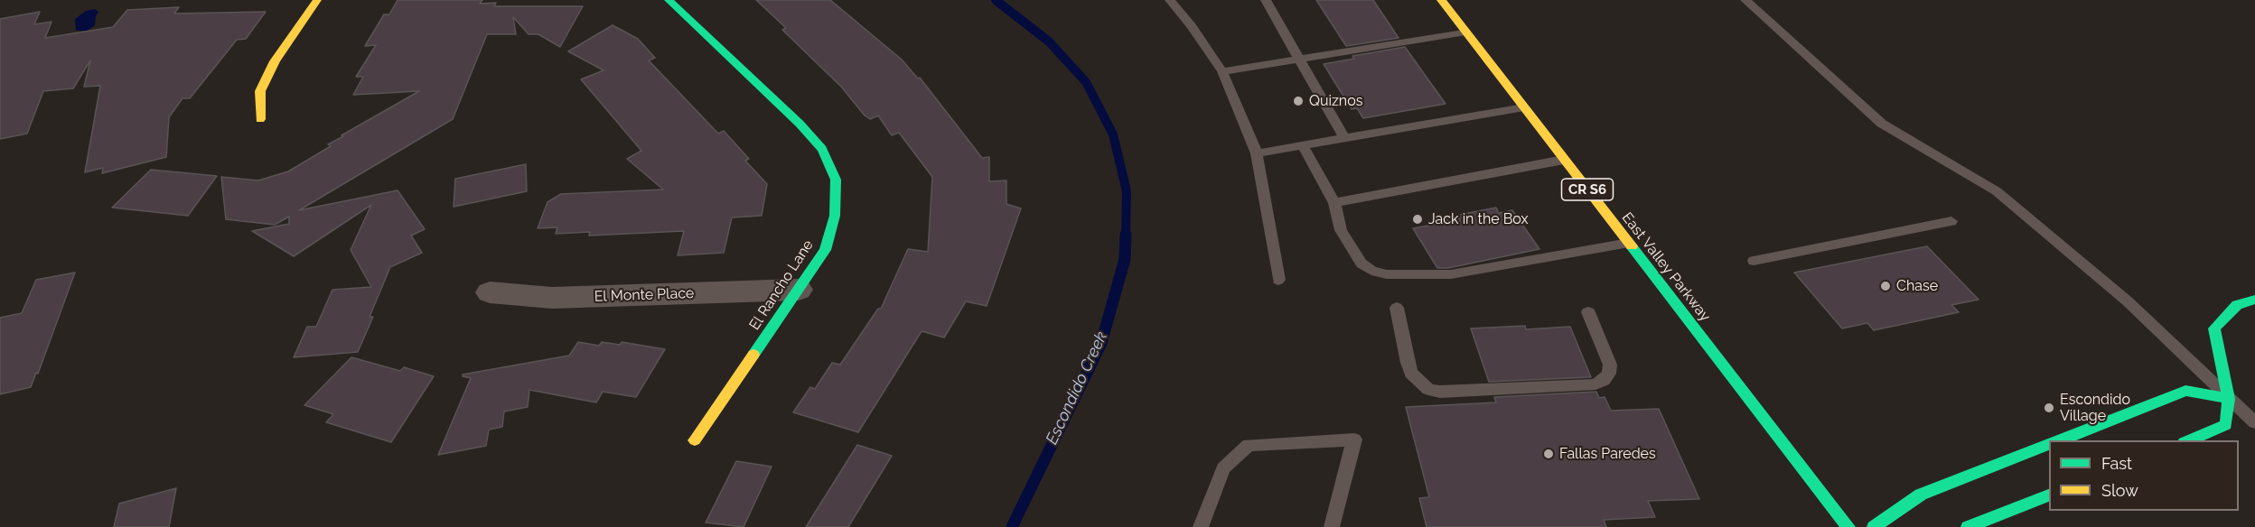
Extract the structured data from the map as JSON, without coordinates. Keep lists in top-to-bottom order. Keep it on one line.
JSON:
{"streets":{"street":["CR S6","East Valley Parkway","El Rancho Lane","El Monte Place"]},"crossings":[["El Rancho Lane","El Monte Place"]],"water":["Escondido Creek"],"places":["Quiznos","Jack in the Box","Chase","Escondido Village","Fallas Paredes"],"legend":["Fast","Slow"]}
